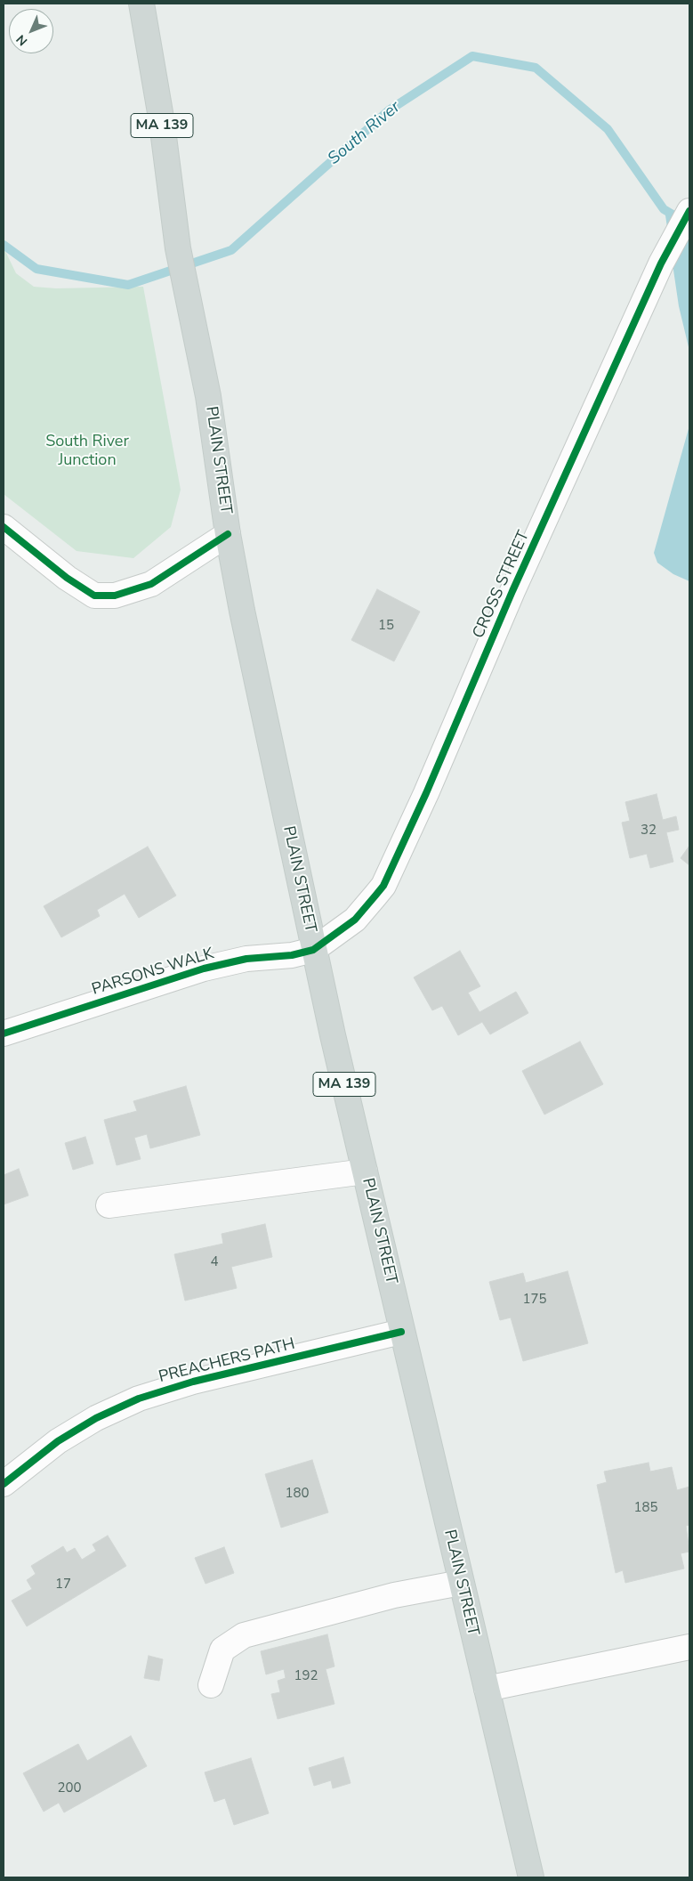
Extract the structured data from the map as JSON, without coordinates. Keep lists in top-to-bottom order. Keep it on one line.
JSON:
{"streets":{"main road":["MA 139","PLAIN STREET"],"street":["CROSS STREET","PARSONS WALK","PREACHERS PATH"]},"crossings":[["PLAIN STREET","CROSS STREET"],["PLAIN STREET","PARSONS WALK"],["PLAIN STREET","PREACHERS PATH"],["CROSS STREET","PARSONS WALK"]],"water":["South River"],"parks":["South River Junction"],"house_numbers":["15","32","4","175","180","185","17","192","200"],"north":"bottom left"}
